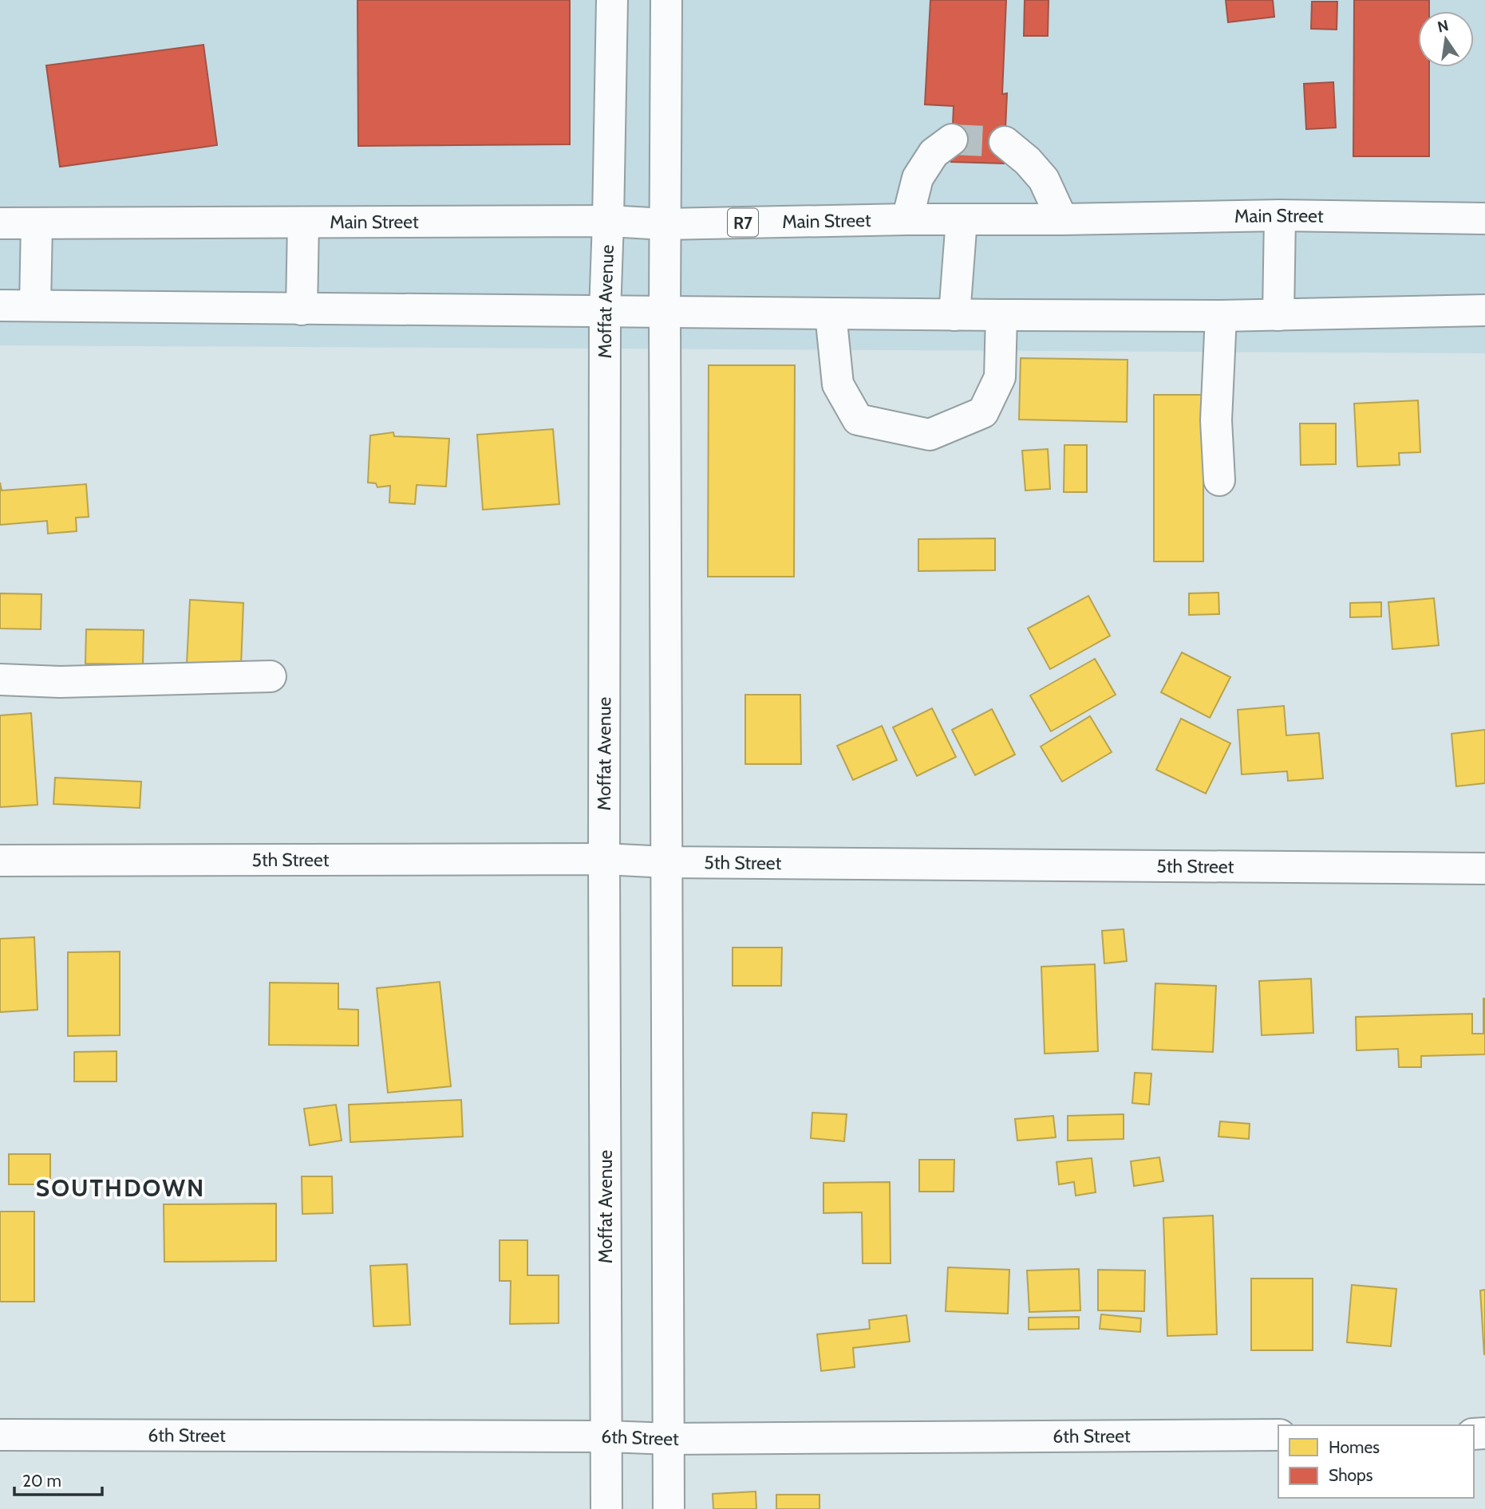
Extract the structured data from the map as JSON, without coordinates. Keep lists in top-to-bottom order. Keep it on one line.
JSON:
{"streets":{"main road":["Main Street","R7","Moffat Avenue","5th Street","6th Street"]},"crossings":[["Main Street","Moffat Avenue"],["Moffat Avenue","5th Street"],["Moffat Avenue","6th Street"]],"districts":["SOUTHDOWN"],"legend":["Homes","Shops"],"scale_bar":"20 m","north":"top"}
